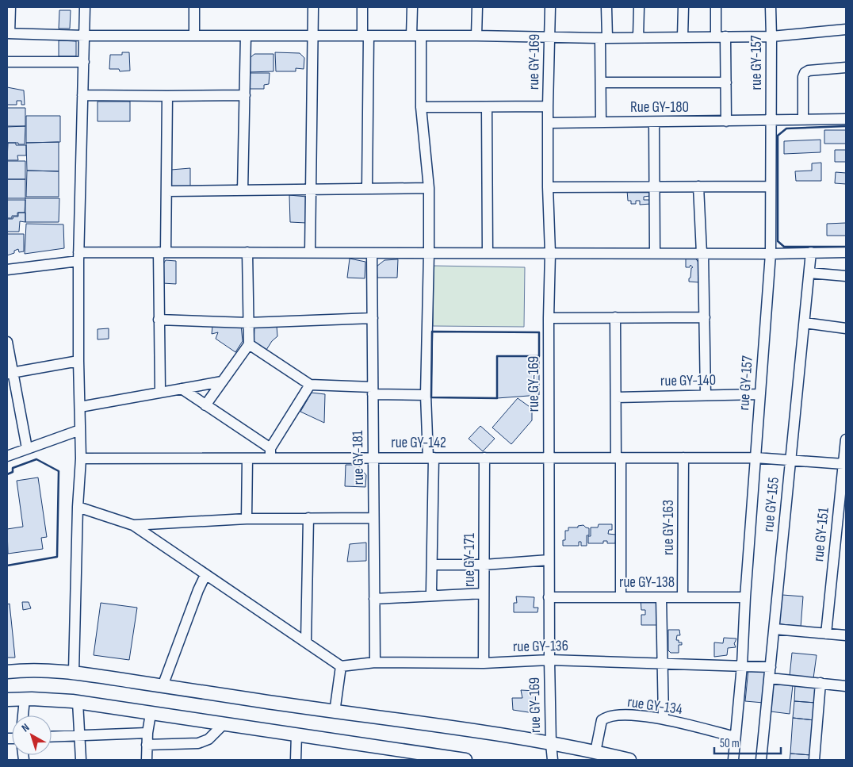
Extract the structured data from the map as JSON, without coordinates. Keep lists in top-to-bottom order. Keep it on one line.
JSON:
{"streets":{"street":["rue GY-169","rue GY-157","Rue GY-180","rue GY-140","rue GY-142","rue GY-181","rue GY-155","rue GY-163","rue GY-151","rue GY-171","rue GY-138","rue GY-136","rue GY-134"]},"crossings":[["rue GY-169","Rue GY-180"],["rue GY-169","rue GY-142"],["rue GY-169","rue GY-138"],["rue GY-169","rue GY-136"],["rue GY-157","Rue GY-180"],["rue GY-157","rue GY-140"],["rue GY-157","rue GY-142"],["rue GY-157","rue GY-138"],["rue GY-157","rue GY-136"],["rue GY-157","rue GY-134"],["rue GY-142","rue GY-181"],["rue GY-142","rue GY-155"],["rue GY-142","rue GY-163"],["rue GY-142","rue GY-151"],["rue GY-142","rue GY-171"],["rue GY-181","rue GY-136"],["rue GY-155","rue GY-136"],["rue GY-163","rue GY-138"],["rue GY-171","rue GY-136"]],"scale_bar":"50 m","north":"top left"}
